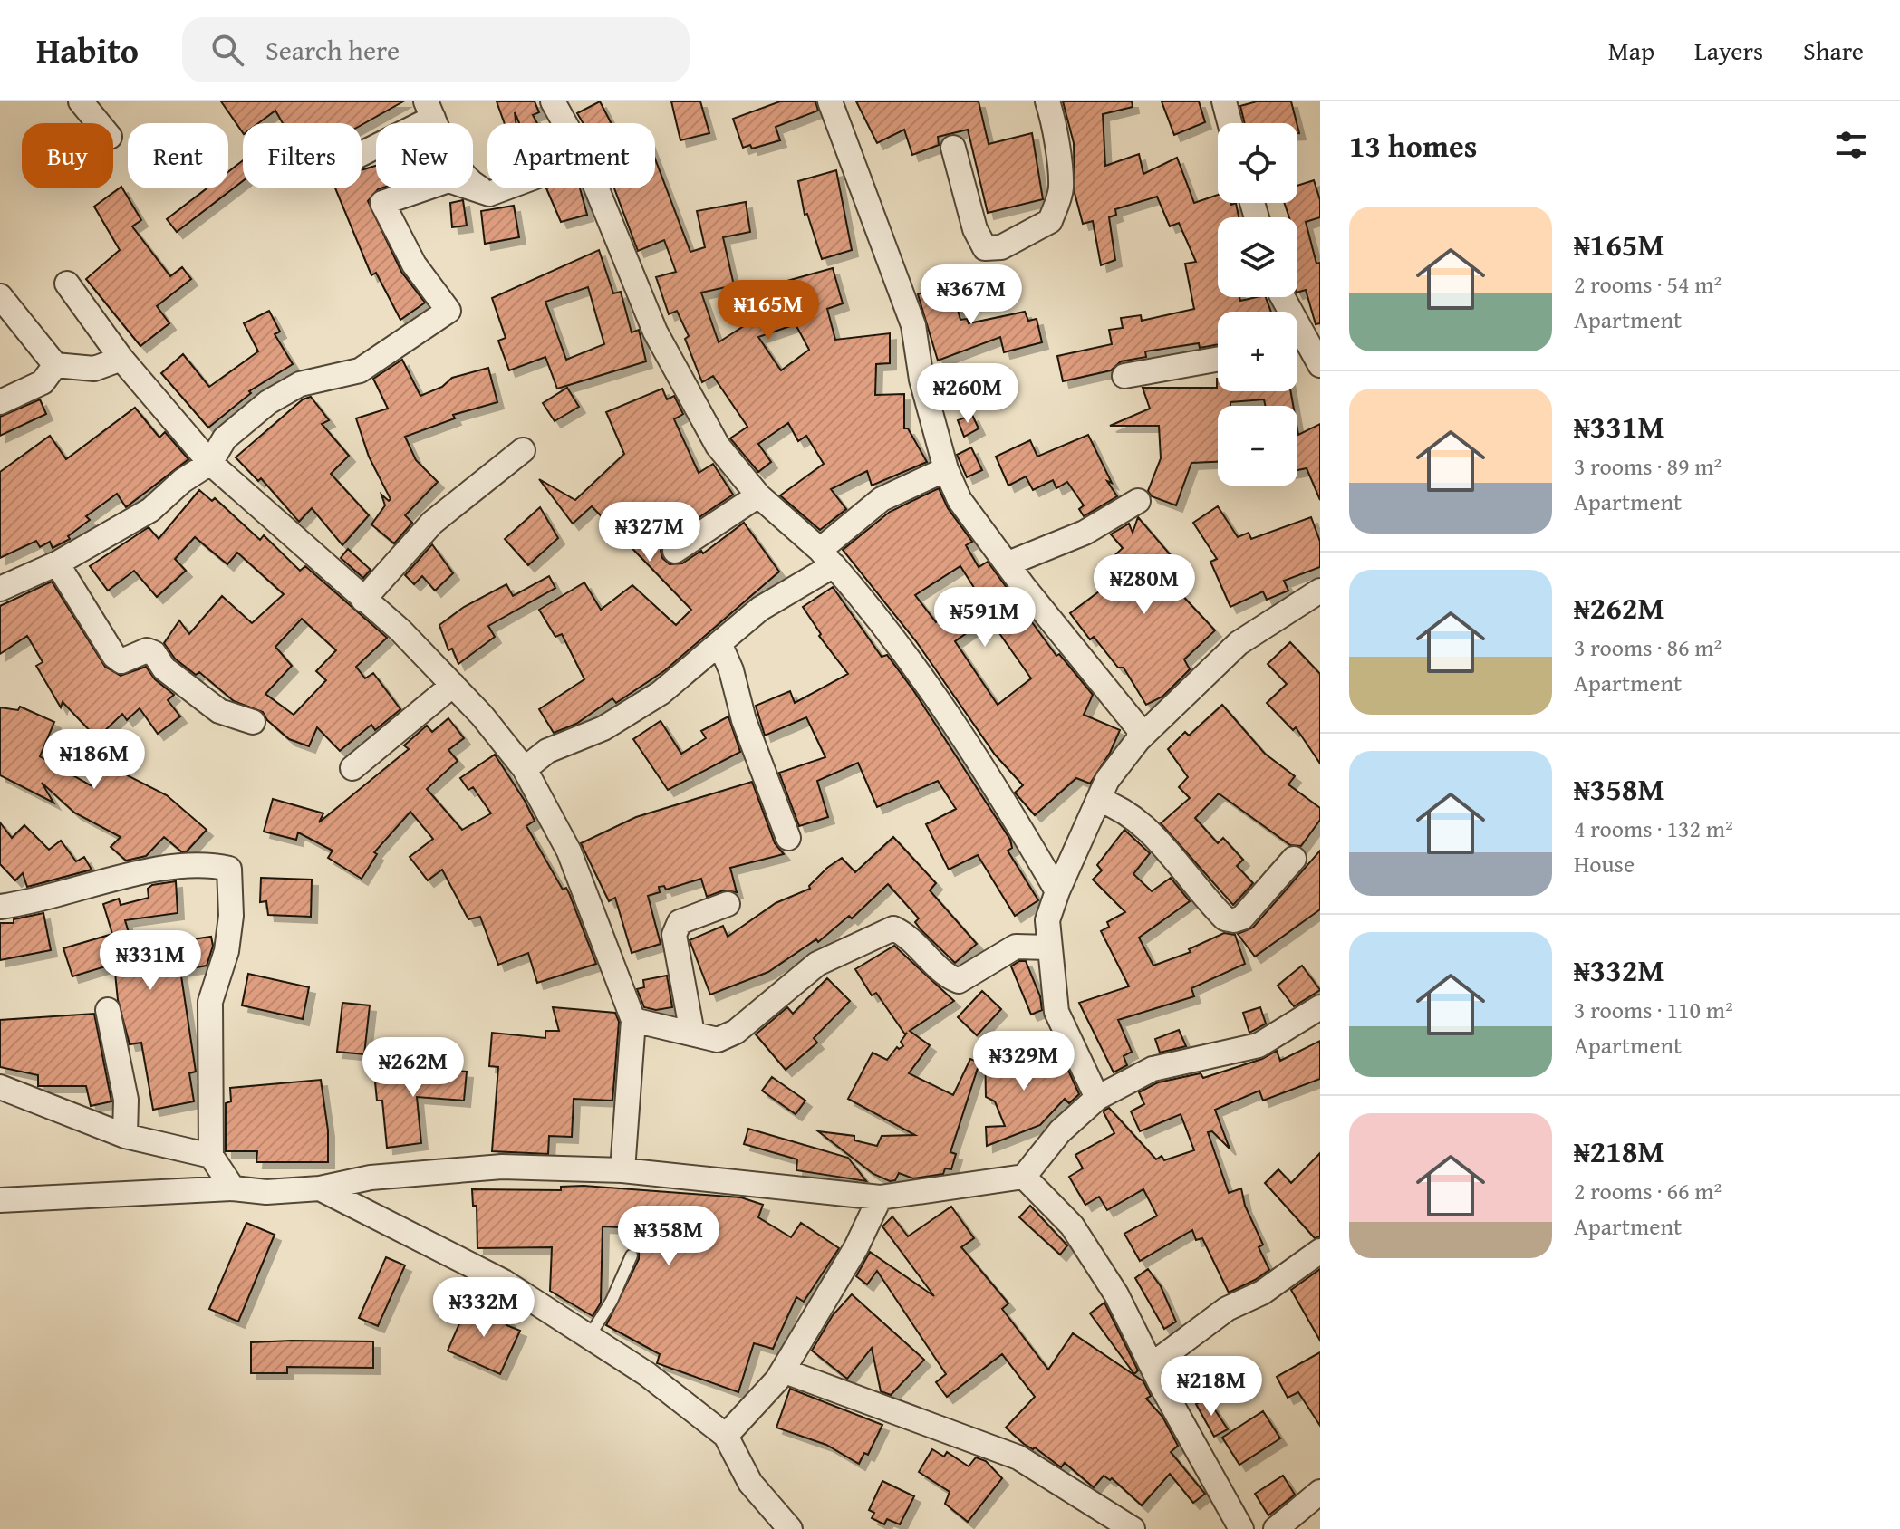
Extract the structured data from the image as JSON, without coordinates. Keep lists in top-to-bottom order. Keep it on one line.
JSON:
{"page":{"header":"Habito","search":"Search here","nav":["Map","Layers","Share"],"heading":"13 homes","map_buttons":["+","−"],"chip":["Buy","Rent","Filters","New","Apartment"],"list":[{"name":"₦165M","note":"2 rooms · 54 m² · Apartment"},{"name":"₦331M","note":"3 rooms · 89 m² · Apartment"},{"name":"₦262M","note":"3 rooms · 86 m² · Apartment"},{"name":"₦358M","note":"4 rooms · 132 m² · House"},{"name":"₦332M","note":"3 rooms · 110 m² · Apartment"},{"name":"₦218M","note":"2 rooms · 66 m² · Apartment"}],"price":["₦367M","₦165M","₦260M","₦327M","₦280M","₦591M","₦186M","₦331M","₦329M","₦262M","₦358M","₦332M","₦218M"]}}
